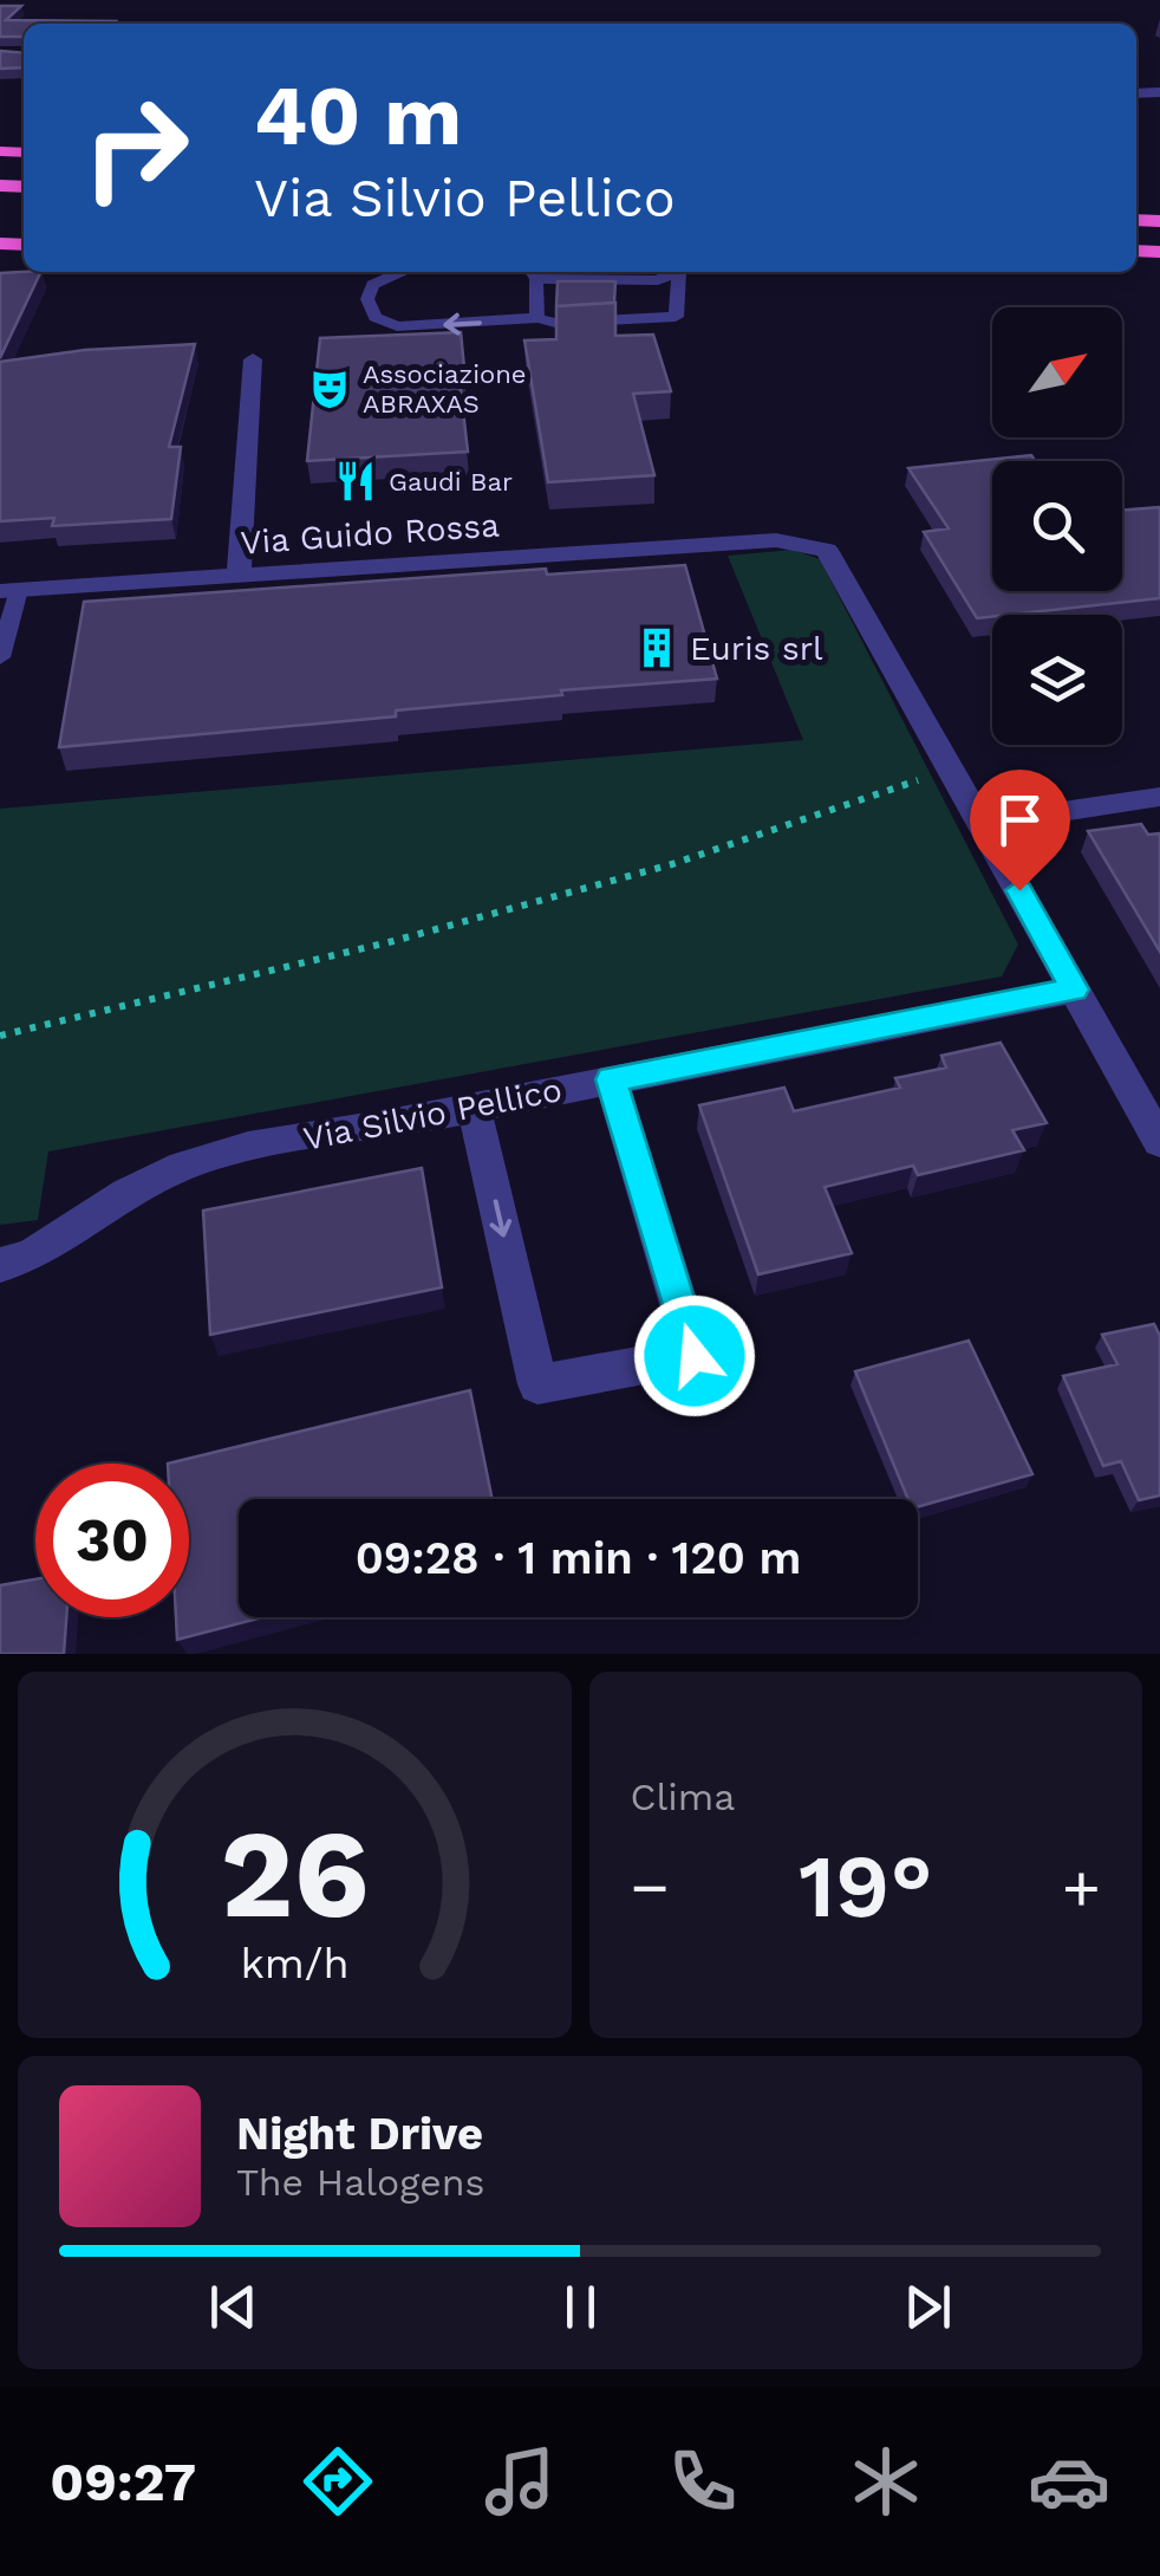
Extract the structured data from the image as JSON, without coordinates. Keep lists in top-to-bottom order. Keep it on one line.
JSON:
{"streets":{"street":["Via Guido Rossa","Via Silvio Pellico"]},"places":{"theatre":["Associazione ABRAXAS"],"restaurant":["Gaudi Bar"],"building":["Euris srl"]},"north":"top right","page":{"turn":["40 m","Via Silvio Pellico"],"limit":"30","trip":"09:28 · 1 min · 120 m","tile":"Clima","heat":["−","19°","+"],"song":["Night Drive","The Halogens"],"tabs":"09:27","gauge":["26","km/h"]}}
